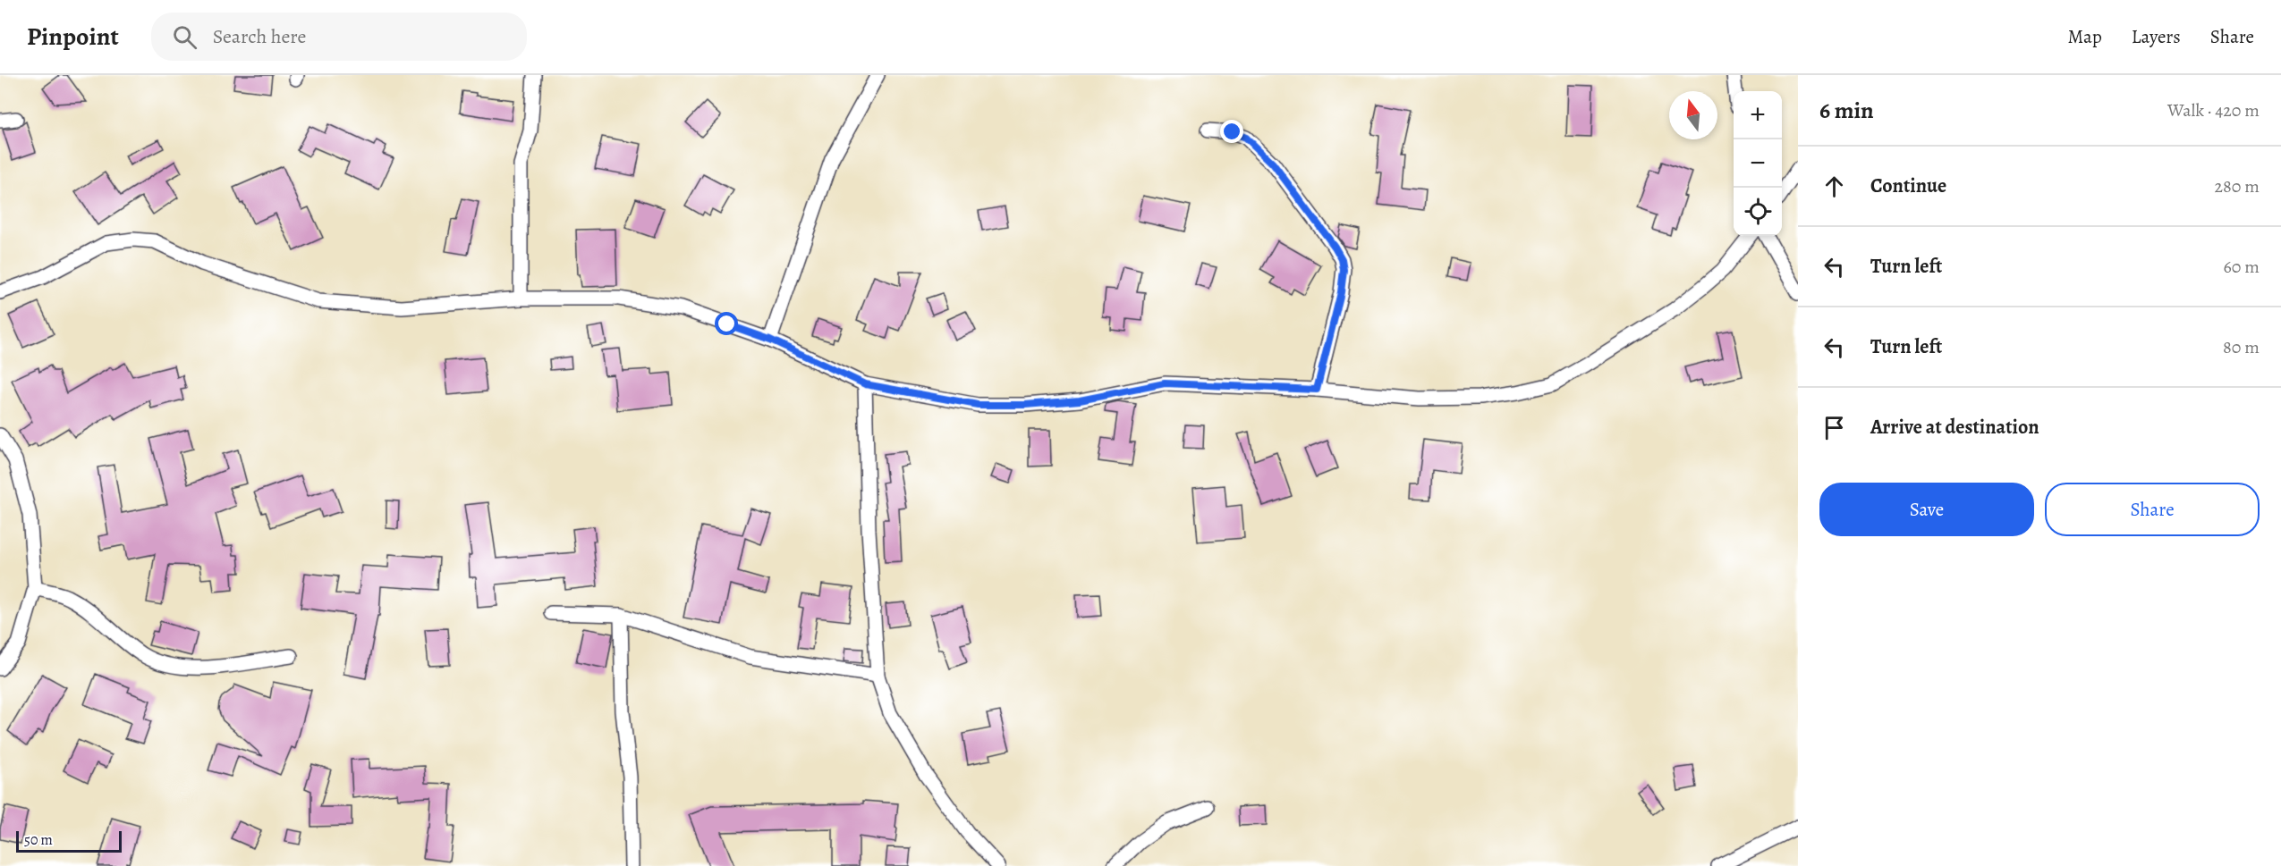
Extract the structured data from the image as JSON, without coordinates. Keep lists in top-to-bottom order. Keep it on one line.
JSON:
{"scale_bar":"50 m","north":"top","page":{"header":"Pinpoint","search":"Search here","nav":["Map","Layers","Share"],"heading":["6 min","Walk · 420 m"],"map_buttons":["+","−"],"list":[["Continue","280 m"],["Turn left","60 m"],["Turn left","80 m"],"Arrive at destination"],"buttons":["Save","Share"],"scale":"50 m"}}
